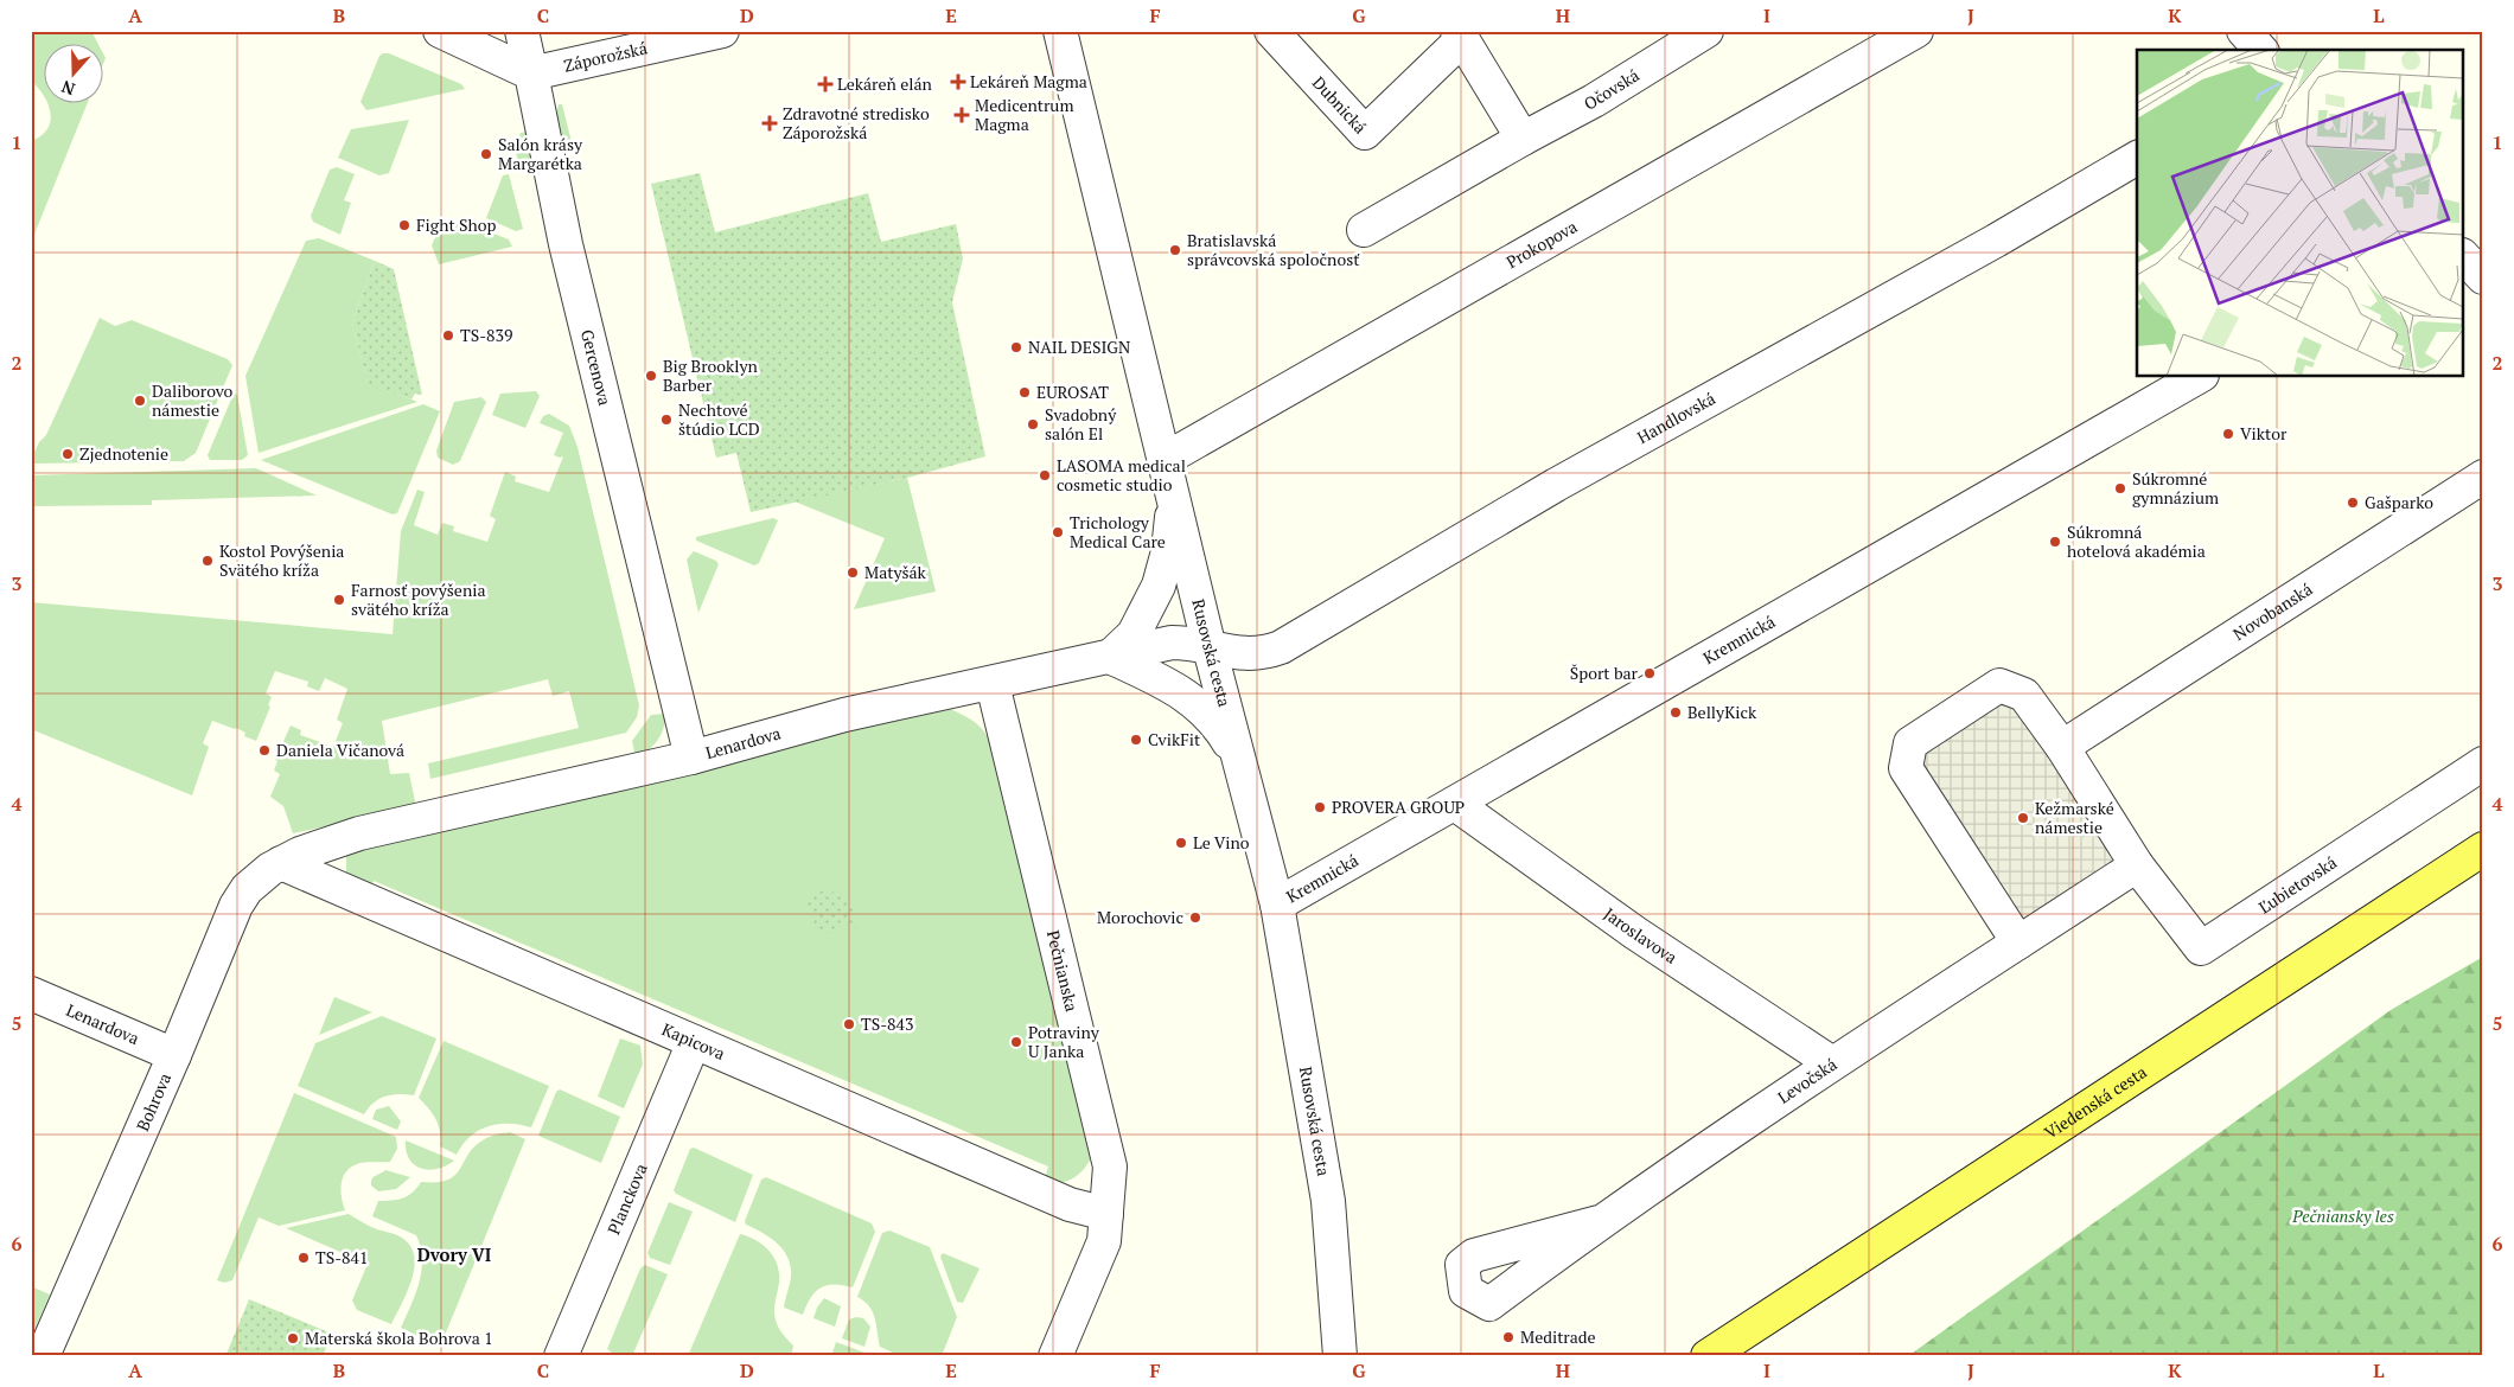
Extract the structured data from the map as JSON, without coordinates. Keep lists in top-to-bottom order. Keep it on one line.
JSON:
{"streets":{"main road":["Viedenská cesta"],"street":["Záporožská","Očovská","Dubnická","Prokopova","Gercenova","Handlovská","Novobanská","Kremnická","Rusovská cesta","Lenardova","Ľubietovská","Jaroslavova","Pečnianska","Kapicova","Levočská","Bohrova","Planckova"]},"crossings":[["Záporožská","Gercenova"],["Prokopova","Rusovská cesta"],["Gercenova","Lenardova"],["Handlovská","Rusovská cesta"],["Handlovská","Lenardova"],["Kremnická","Rusovská cesta"],["Kremnická","Jaroslavova"],["Rusovská cesta","Lenardova"],["Lenardova","Pečnianska"],["Lenardova","Kapicova"],["Lenardova","Bohrova"],["Jaroslavova","Levočská"],["Pečnianska","Kapicova"],["Kapicova","Bohrova"],["Kapicova","Planckova"]],"districts":["Dvory VI"],"parks":["Pečniansky les"],"places":{"health":["Lekáreň Magma","Lekáreň elán","Medicentrum Magma","Zdravotné stredisko Záporožská"],"other":["Salón krásy Margarétka","Fight Shop","Bratislavská správcovská spoločnosť","TS-839","NAIL DESIGN","Big Brooklyn Barber","EUROSAT","Daliborovo námestie","Nechtové štúdio LCD","Svadobný salón El","Viktor","Zjednotenie","LASOMA medical cosmetic studio","Súkromné gymnázium","Gašparko","Trichology Medical Care","Súkromná hotelová akadémia","Kostol Povýšenia Svätého kríža","Matyšák","Farnosť povýšenia svätého kríža","Šport bar","BellyKick","CvikFit","Daniela Vičanová","PROVERA GROUP","Kežmarské námestie","Le Vino","Morochovic","TS-843","Potraviny U Janka","TS-841","Meditrade","Materská škola Bohrova 1"]},"north":"bottom","grid":{"columns":["A","B","C","D","E","F","G","H","I","J","K","L"],"rows":["1","2","3","4","5","6"]}}
